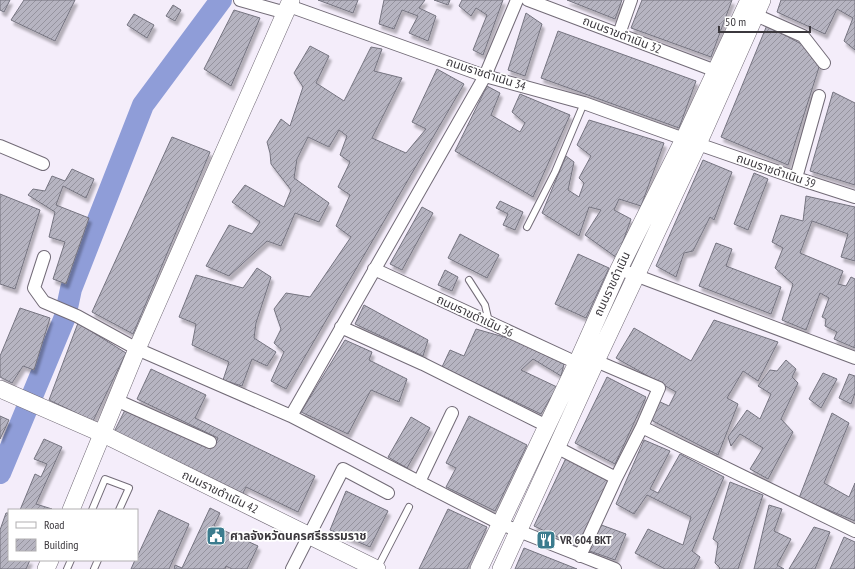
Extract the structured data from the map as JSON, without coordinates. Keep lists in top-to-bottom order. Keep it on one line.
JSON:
{"streets":{"main road":["ถนนราขดำเนิน","ถนนราขดำเนิน 42"],"street":["ถนนราขดำเนิน 32","ถนนราชดำเนิน 34","ถนนราชดำเนิน 39","ถนนราขดำเนิน 36"]},"crossings":[["ถนนราขดำเนิน 32","ถนนราขดำเนิน"],["ถนนราชดำเนิน 34","ถนนราชดำเนิน 39"],["ถนนราชดำเนิน 34","ถนนราขดำเนิน"],["ถนนราชดำเนิน 39","ถนนราขดำเนิน"],["ถนนราขดำเนิน","ถนนราขดำเนิน 36"]],"places":{"public building":["ศาลจังหวัดนครศรีธรรมราช"],"restaurant":["VR 604 BKT"]},"legend":["Road","Building"],"scale_bar":"50 m"}
